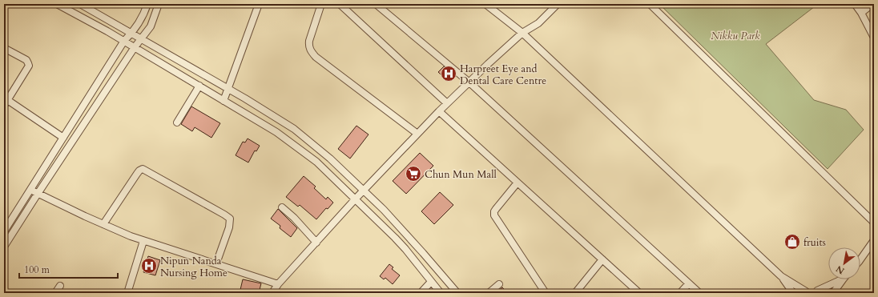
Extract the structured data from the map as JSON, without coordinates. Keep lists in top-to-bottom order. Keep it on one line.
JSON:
{"parks":["Nikku Park"],"places":{"hospital":["Harpreet Eye and Dental Care Centre","Nipun Nanda Nursing Home"],"supermarket":["Chun Mun Mall"],"shop":["fruits"]},"scale_bar":"100 m","north":"bottom left"}
